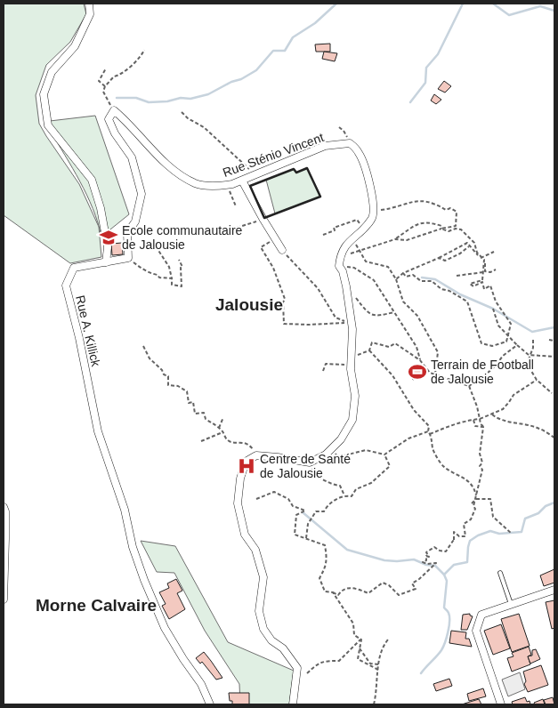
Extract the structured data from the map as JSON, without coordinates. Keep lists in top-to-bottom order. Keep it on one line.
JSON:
{"streets":{"street":["Rue Sténio Vincent","Rue A. Killick"]},"districts":["Jalousie","Morne Calvaire"],"places":{"school or university":["Ecole communautaire de Jalousie"],"sports":["Terrain de Football de Jalousie"],"hospital":["Centre de Santé de Jalousie"]}}
